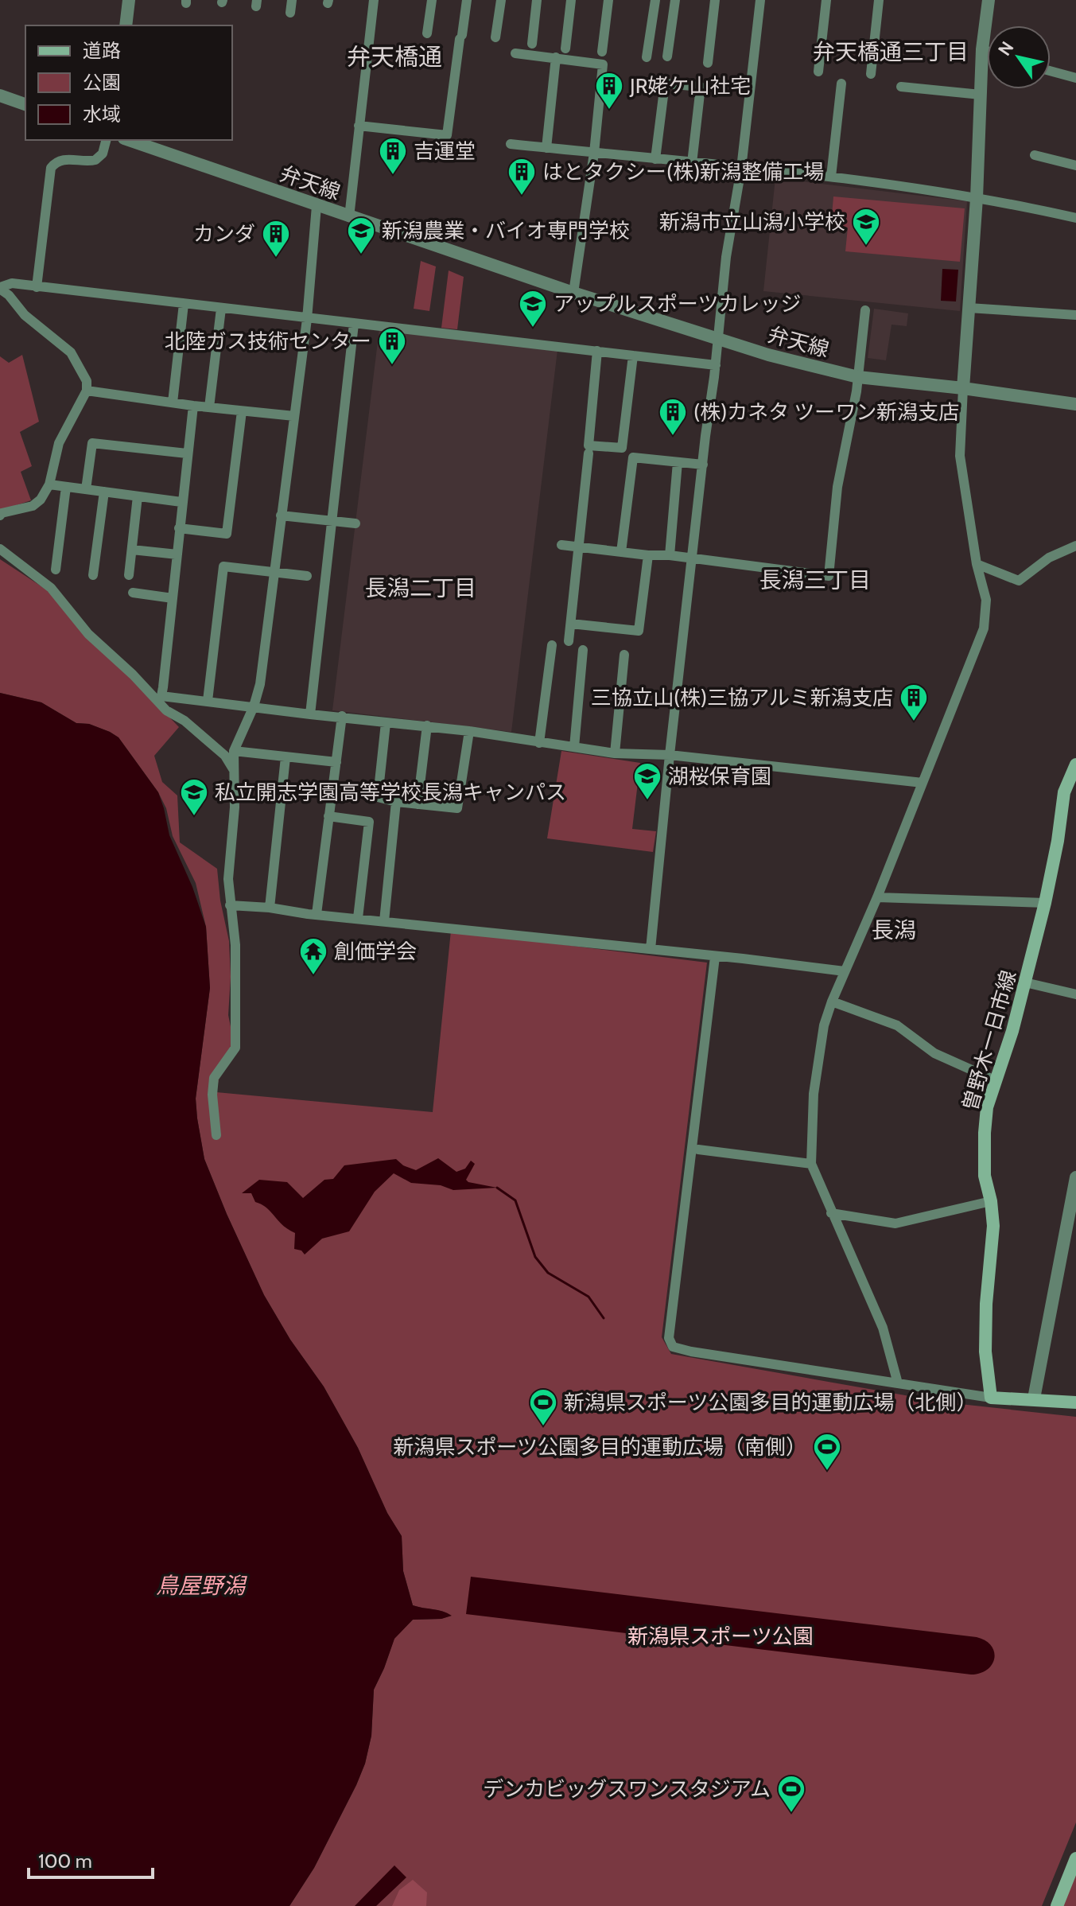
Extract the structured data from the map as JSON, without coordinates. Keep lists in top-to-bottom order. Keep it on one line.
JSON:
{"streets":{"main road":["曽野木一日市線"],"street":["弁天線"]},"districts":["弁天橋通三丁目","弁天橋通","長潟三丁目","長潟二丁目","長潟"],"water":["鳥屋野潟"],"parks":["新潟県スポーツ公園"],"places":{"building":["JR姥ケ山社宅","吉運堂","はとタクシー(株)新潟整備工場","カンダ","北陸ガス技術センター","(株)カネタ ツーワン新潟支店","三協立山(株)三協アルミ新潟支店"],"school or university":["新潟市立山潟小学校","新潟農業・バイオ専門学校","アップルスポーツカレッジ","湖桜保育園","私立開志学園高等学校長潟キャンパス"],"temple":["創価学会"],"sports":["新潟県スポーツ公園多目的運動広場（北側）","新潟県スポーツ公園多目的運動広場（南側）","デンカビッグスワンスタジアム"]},"legend":["道路","公園","水域"],"scale_bar":"100 m","north":"top left"}
